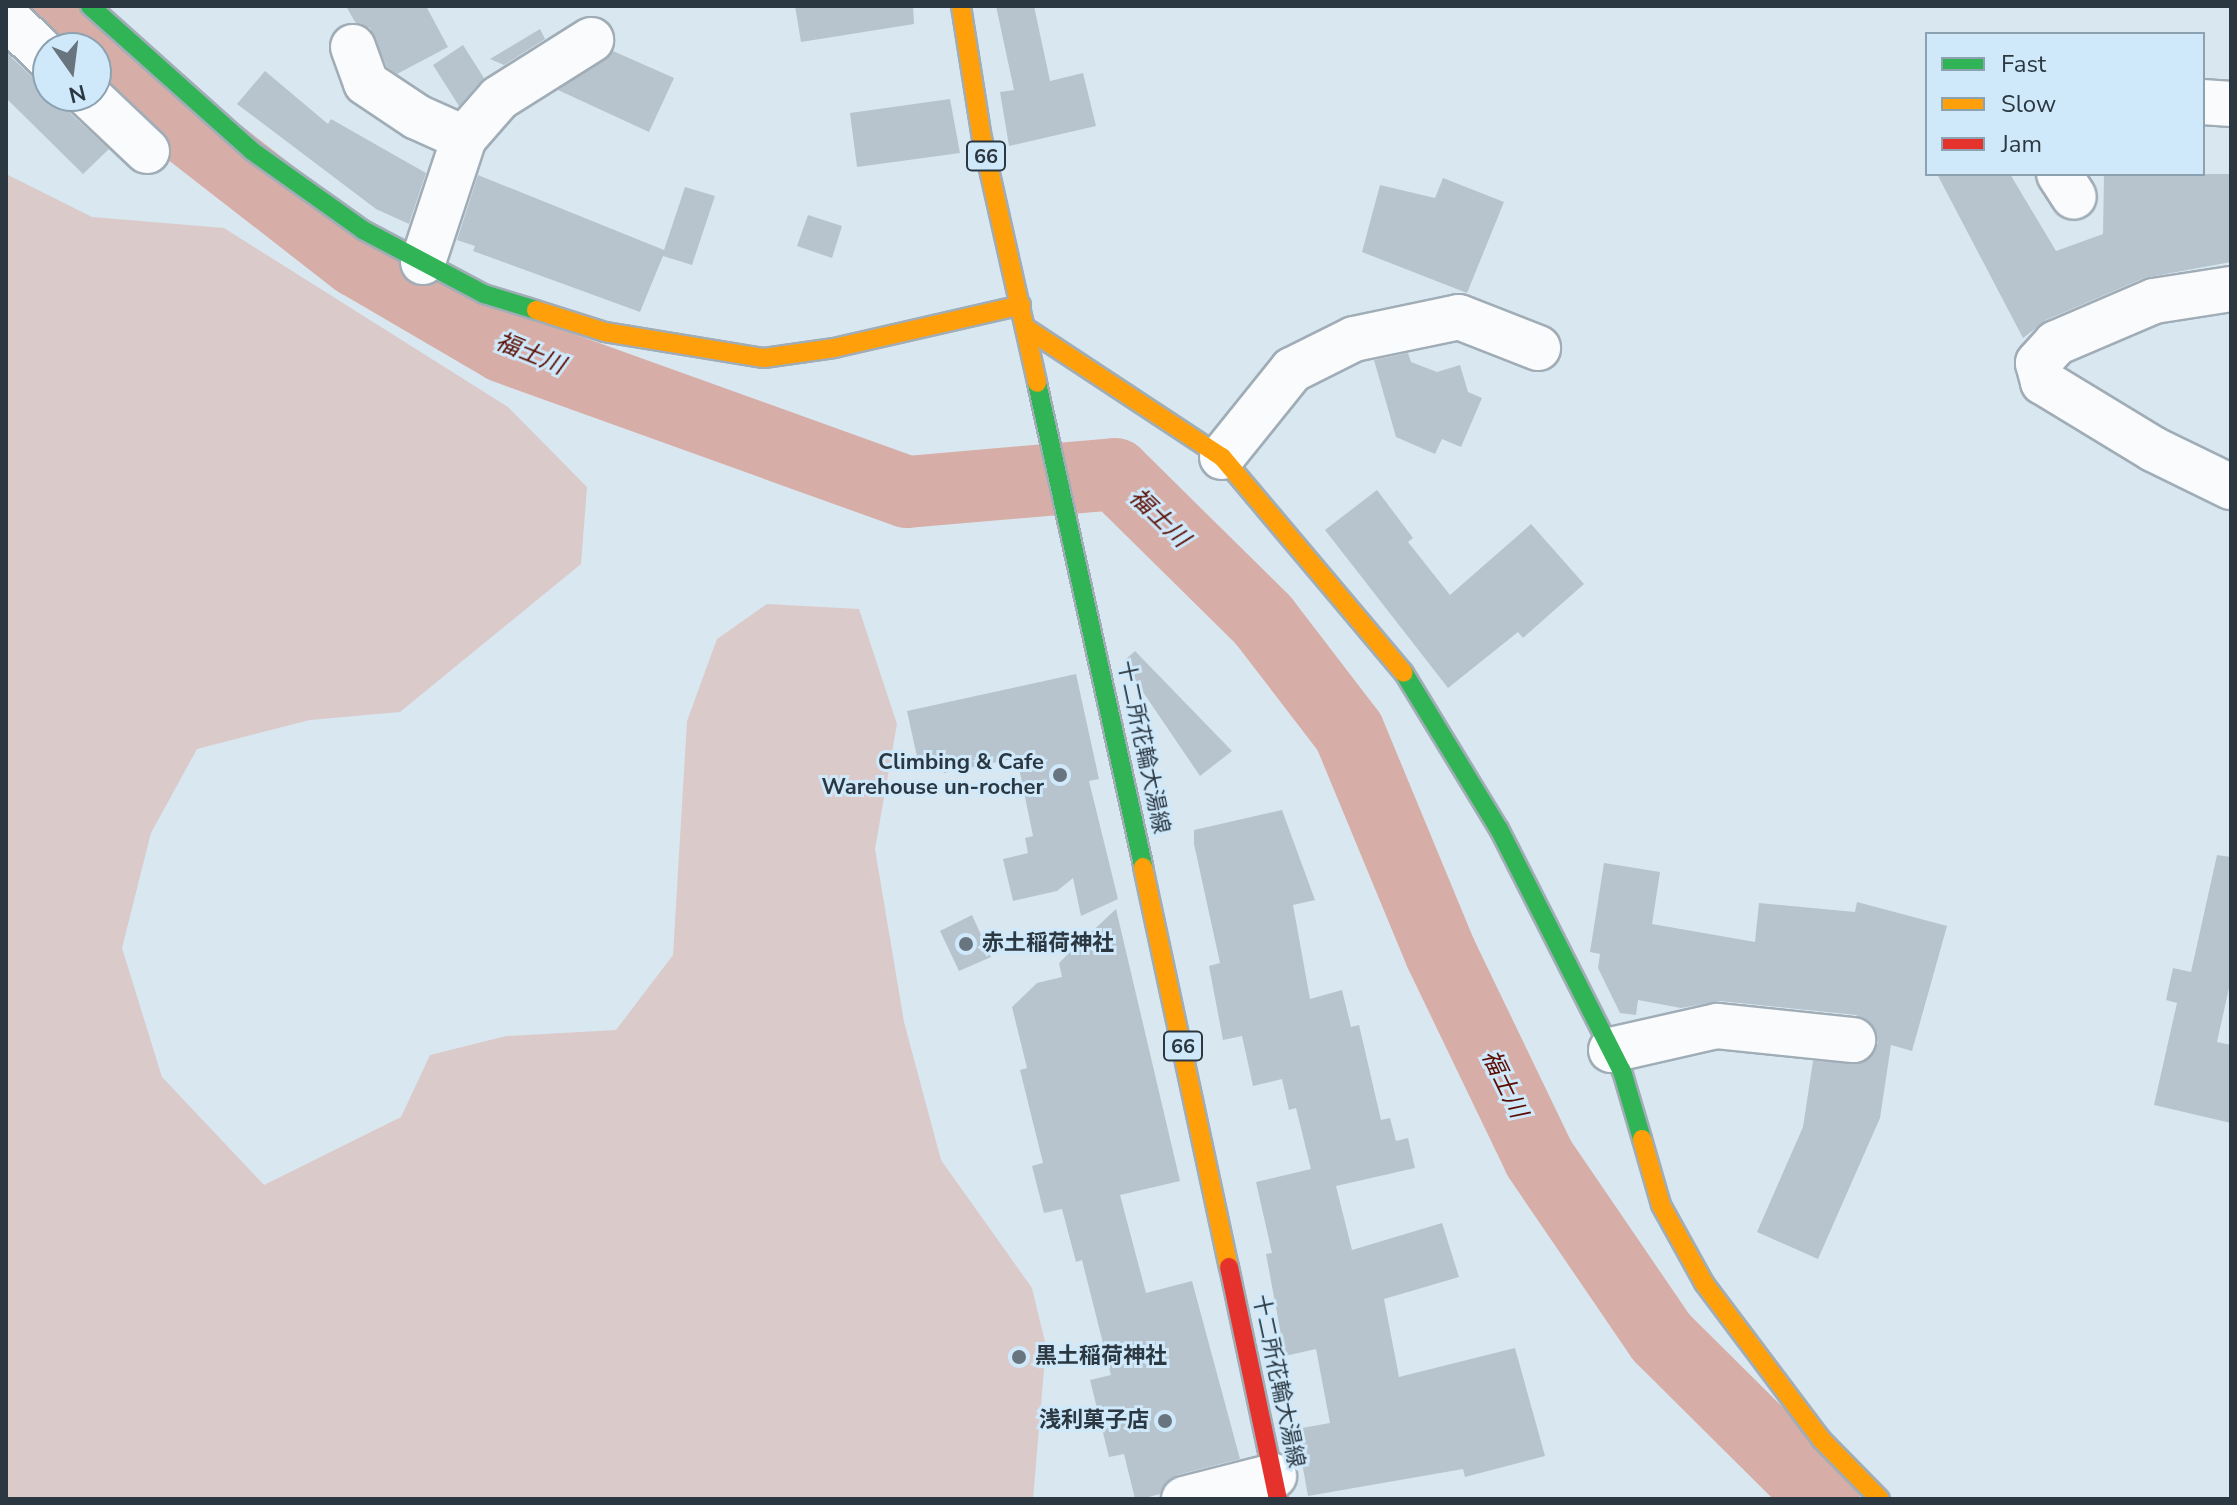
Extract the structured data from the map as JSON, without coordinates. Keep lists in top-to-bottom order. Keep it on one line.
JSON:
{"streets":{"street":["66","十二所花輪大湯線"]},"water":["福士川"],"places":["Climbing & Cafe Warehouse un-rocher","赤土稲荷神社","黒土稲荷神社","浅利菓子店"],"legend":["Fast","Slow","Jam"],"north":"bottom"}
